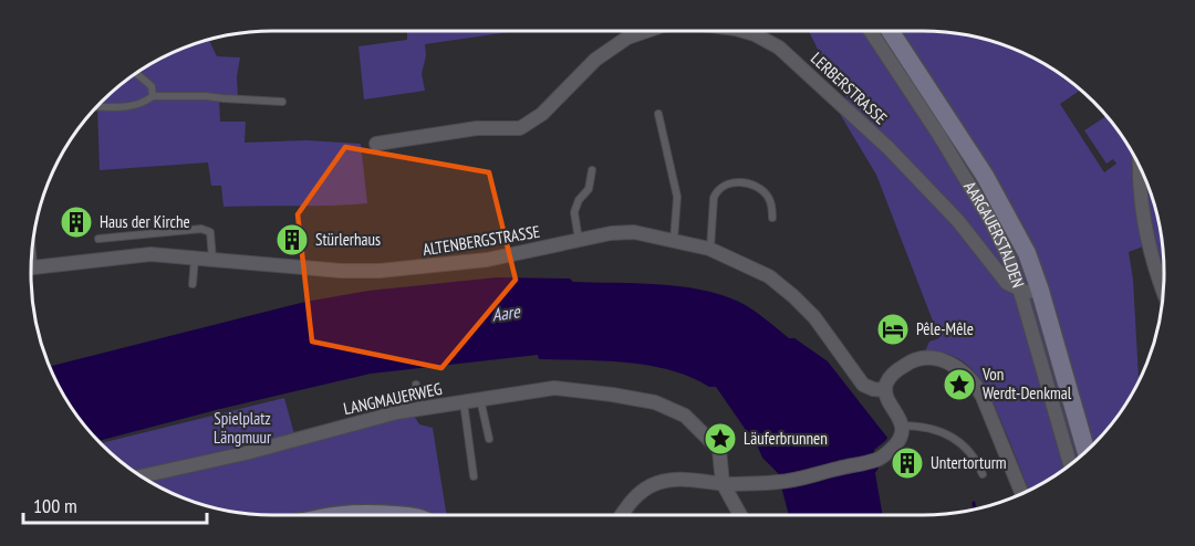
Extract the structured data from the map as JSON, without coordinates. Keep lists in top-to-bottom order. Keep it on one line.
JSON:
{"streets":{"main road":["AARGAUERSTALDEN"],"street":["LERBERSTRASSE","ALTENBERGSTRASSE","LANGMAUERWEG"]},"crossings":[["LERBERSTRASSE","AARGAUERSTALDEN"]],"water":["Aare"],"parks":["Spielplatz Längmuur"],"places":{"building":["Haus der Kirche","Stürlerhaus","Untertorturm"],"hotel":["Pêle-Mêle"],"place":["Von Werdt-Denkmal","Läuferbrunnen"]},"scale_bar":"100 m"}
